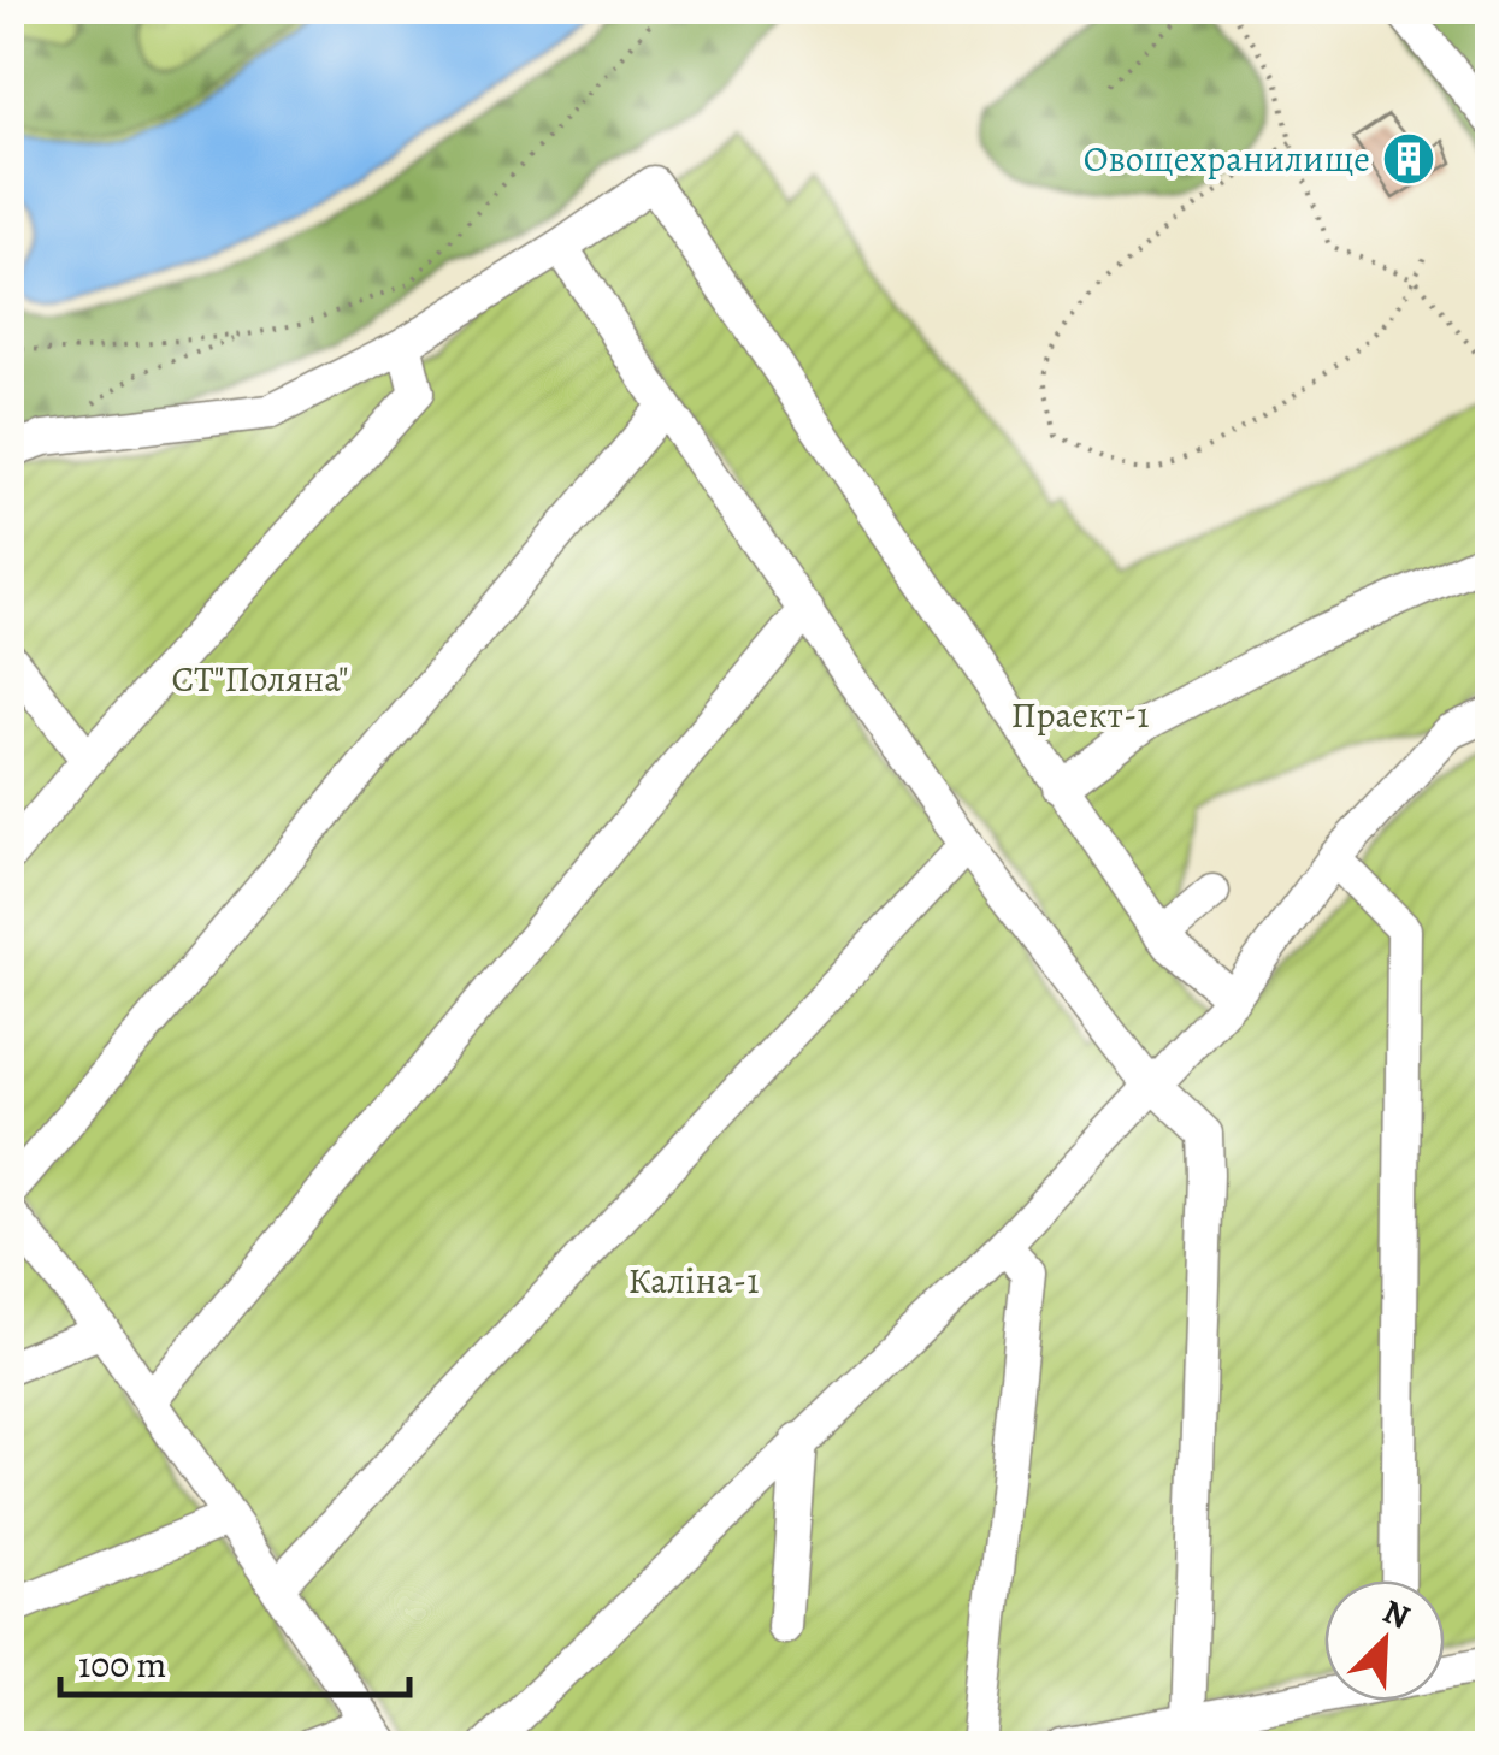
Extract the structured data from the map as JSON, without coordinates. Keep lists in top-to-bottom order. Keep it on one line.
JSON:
{"parks":["СТ\"Поляна\"","Праект-1","Каліна-1"],"places":{"building":["Овощехранилище"]},"scale_bar":"100 m","north":"top right"}
